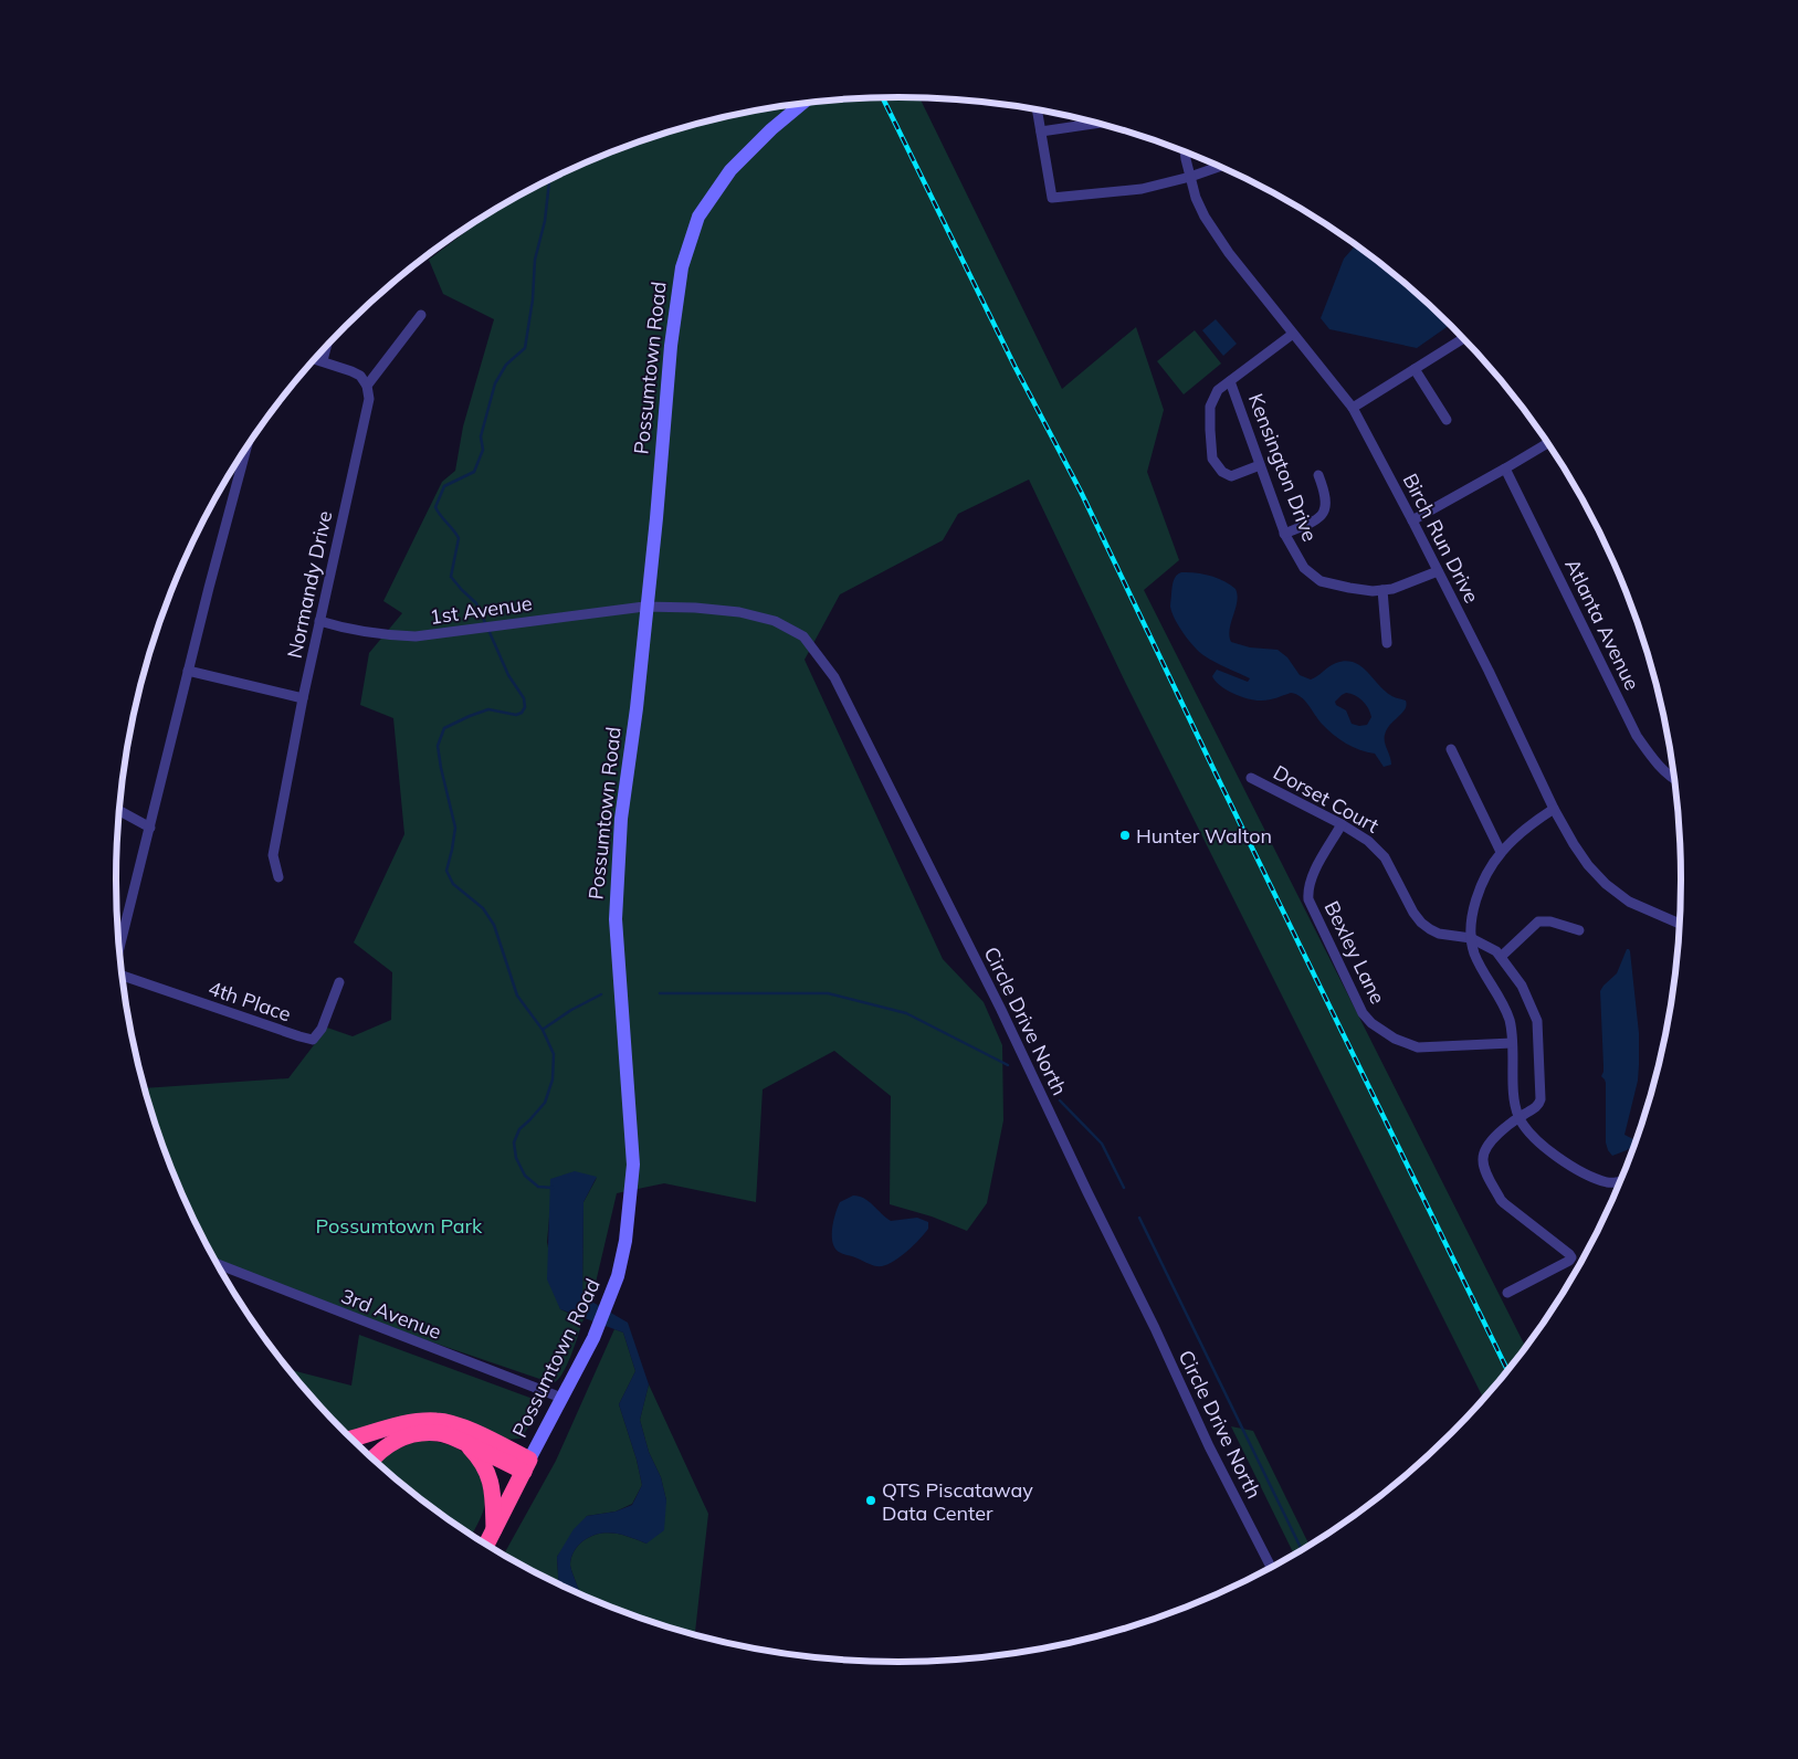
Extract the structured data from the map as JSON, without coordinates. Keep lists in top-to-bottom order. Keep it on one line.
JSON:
{"streets":{"highway":["Possumtown Road"],"street":["Kensington Drive","Birch Run Drive","Normandy Drive","1st Avenue","Atlanta Avenue","Dorset Court","Bexley Lane","4th Place","Circle Drive North","3rd Avenue"]},"crossings":[["Possumtown Road","1st Avenue"],["Possumtown Road","Circle Drive North"],["Possumtown Road","3rd Avenue"],["Kensington Drive","Birch Run Drive"],["Normandy Drive","1st Avenue"],["1st Avenue","Circle Drive North"],["Dorset Court","Bexley Lane"]],"parks":["Possumtown Park"],"places":["Hunter Walton","QTS Piscataway Data Center"]}
